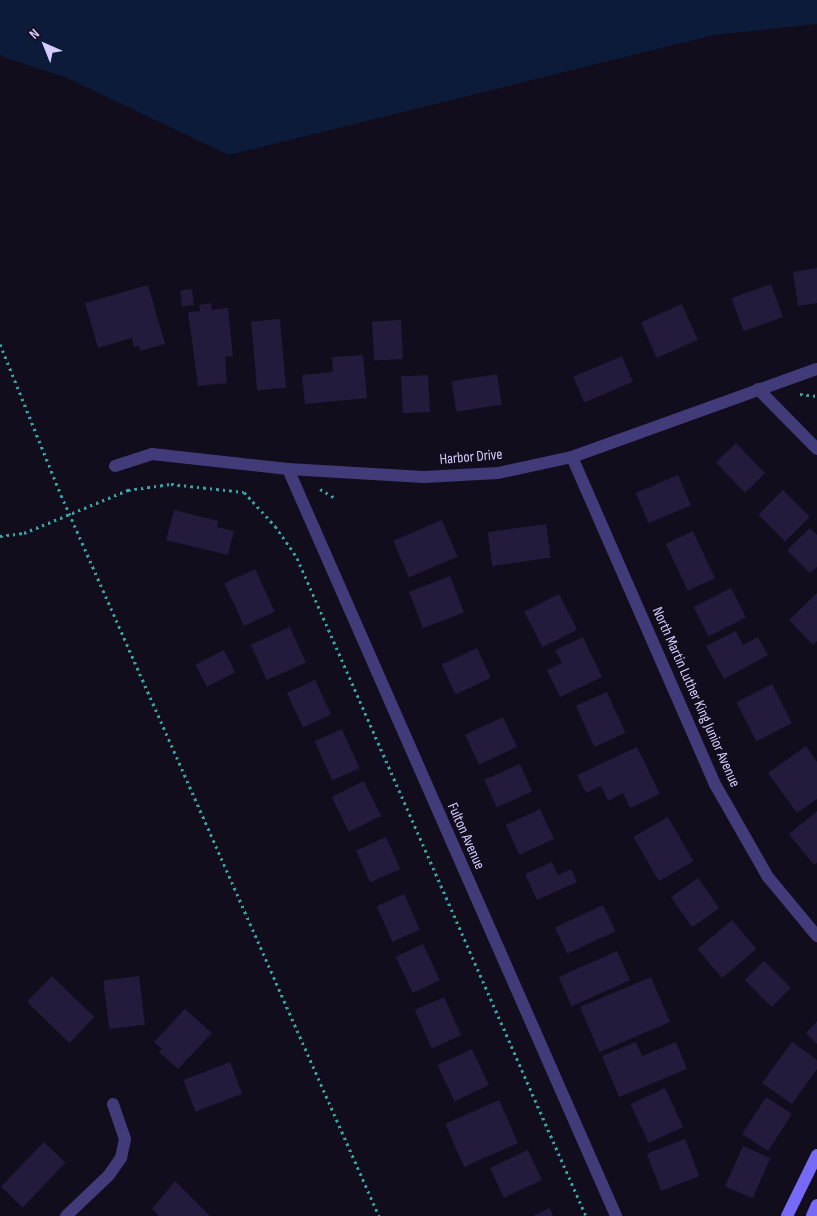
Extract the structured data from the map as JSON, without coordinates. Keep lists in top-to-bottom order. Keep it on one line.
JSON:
{"streets":{"street":["Harbor Drive","North Martin Luther King Junior Avenue","Fulton Avenue"]},"crossings":[["Harbor Drive","North Martin Luther King Junior Avenue"],["Harbor Drive","Fulton Avenue"]],"north":"top left"}
